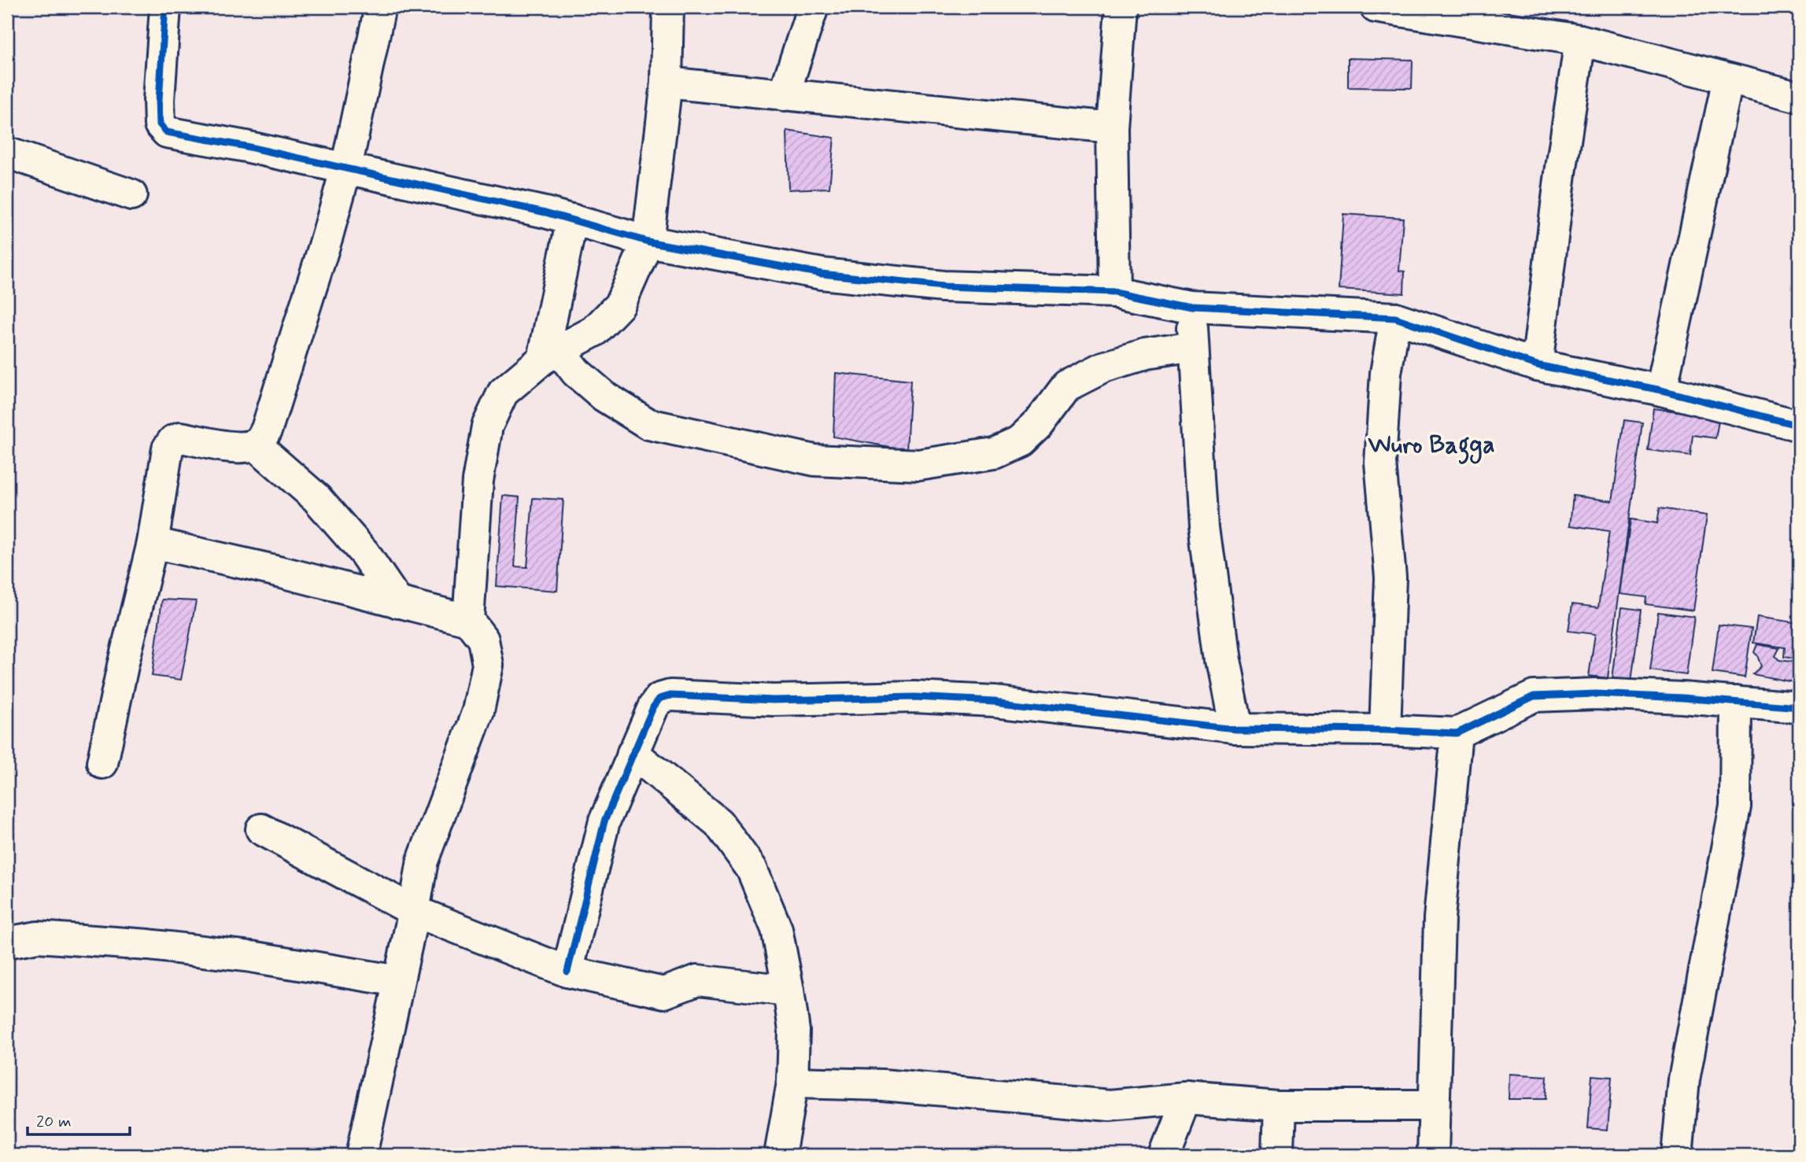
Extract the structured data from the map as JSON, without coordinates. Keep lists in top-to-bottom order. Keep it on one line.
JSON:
{"districts":["Wuro Bagga"],"scale_bar":"20 m"}
